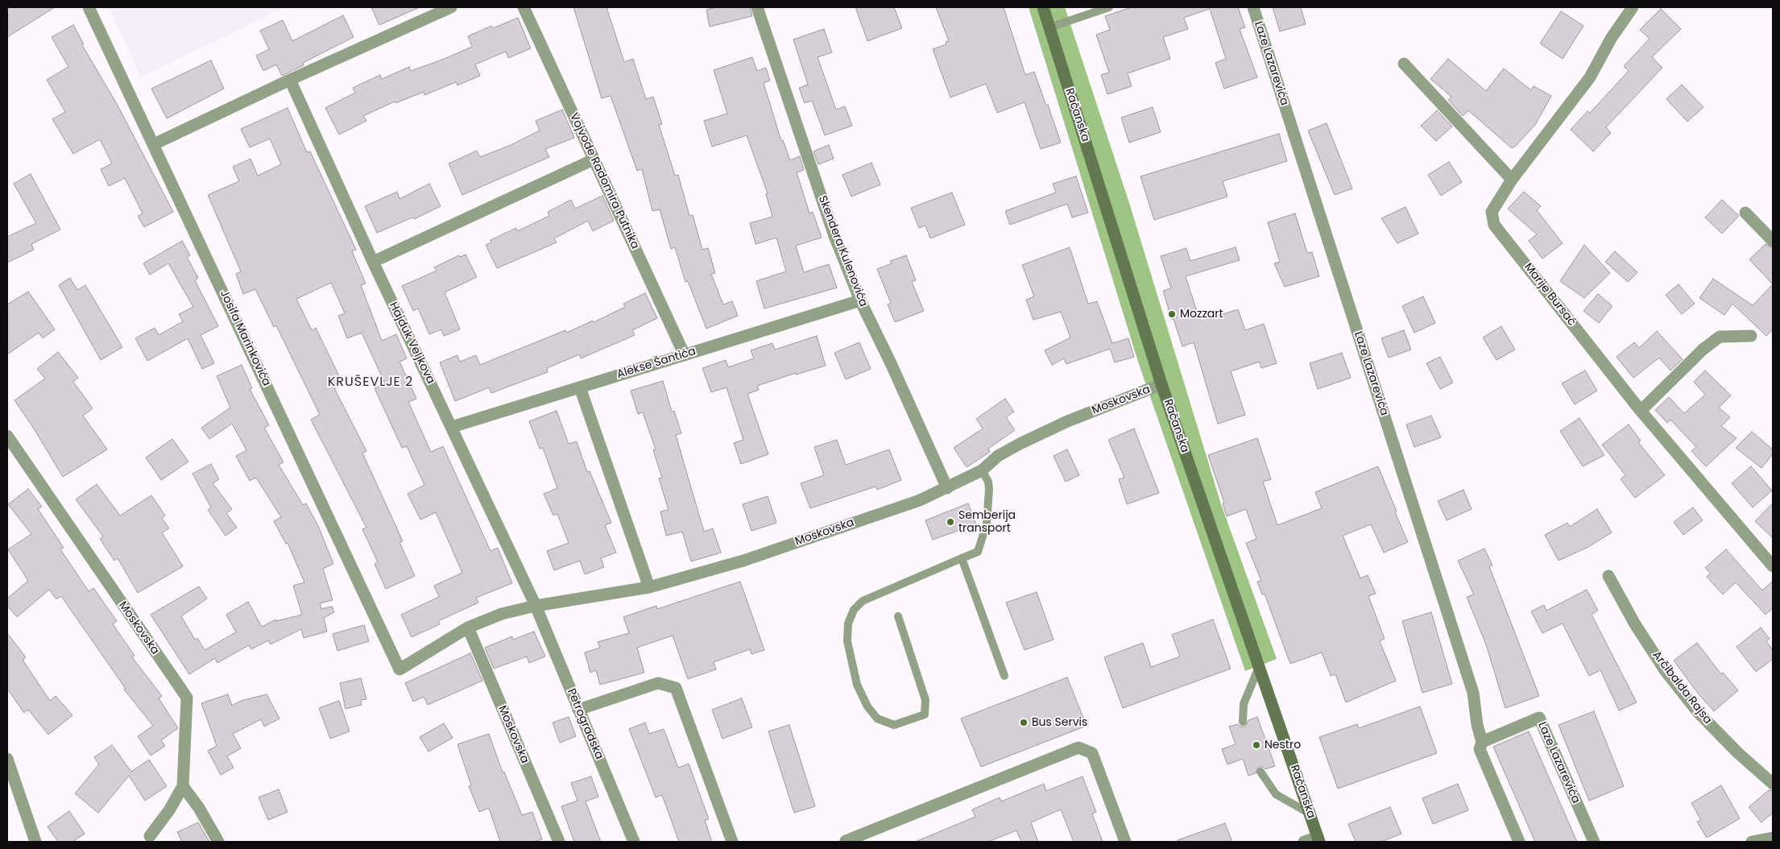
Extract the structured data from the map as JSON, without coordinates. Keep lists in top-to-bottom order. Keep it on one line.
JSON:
{"streets":{"main road":["Račanska"],"street":["Laze Lazarevića","Vojvode Radomira Putnika","Skendera Kulenovića","Marije Bursać","Josifa Marinkovića","Hajduk Veljkova","Alekse Šantića","Moskovska","Arčibalda Rajsa","Petrogradska"]},"crossings":[["Račanska","Moskovska"],["Vojvode Radomira Putnika","Alekse Šantića"],["Skendera Kulenovića","Alekse Šantića"],["Skendera Kulenovića","Moskovska"],["Josifa Marinkovića","Moskovska"],["Hajduk Veljkova","Alekse Šantića"],["Hajduk Veljkova","Moskovska"],["Hajduk Veljkova","Petrogradska"],["Moskovska","Petrogradska"]],"districts":["KRUŠEVLJE 2"],"places":["Mozzart","Semberija transport","Bus Servis","Nestro"]}
